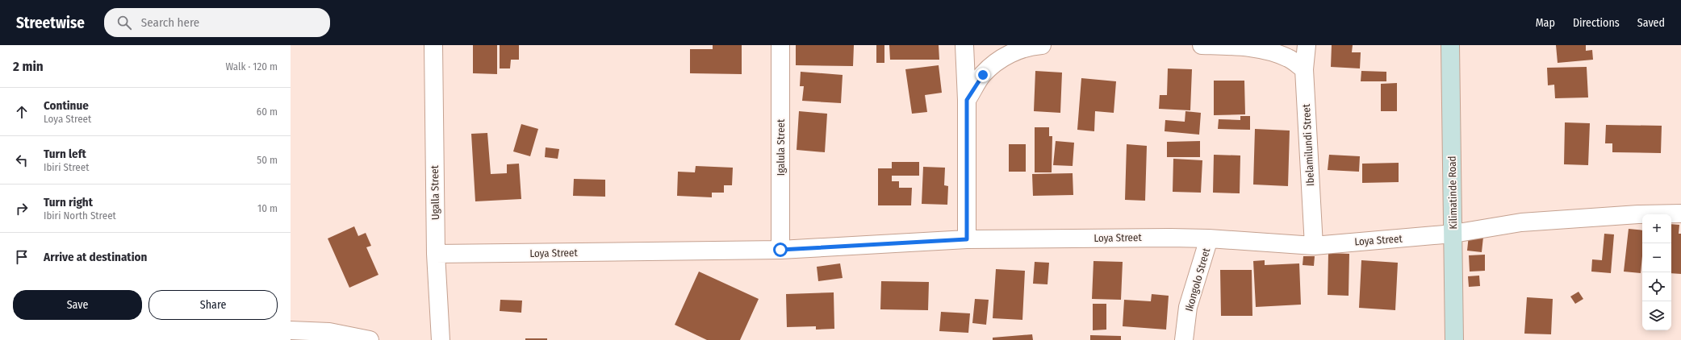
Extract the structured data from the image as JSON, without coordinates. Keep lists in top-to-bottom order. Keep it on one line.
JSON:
{"streets":{"main road":["Kilimatinde Road"],"street":["Ibelamilundi Street","Igalula Street","Ugalla Street","Loya Street","Ikongolo Street"]},"crossings":[["Ibelamilundi Street","Loya Street"],["Igalula Street","Loya Street"],["Ugalla Street","Loya Street"],["Kilimatinde Road","Loya Street"],["Loya Street","Ikongolo Street"]],"page":{"header":"Streetwise","search":"Search here","nav":["Map","Directions","Saved"],"heading":["2 min","Walk · 120 m"],"list":[["Continue","Loya Street","60 m"],["Turn left","Ibiri Street","50 m"],["Turn right","Ibiri North Street","10 m"],"Arrive at destination"],"map_buttons":["+","−"],"buttons":["Save","Share"]}}
